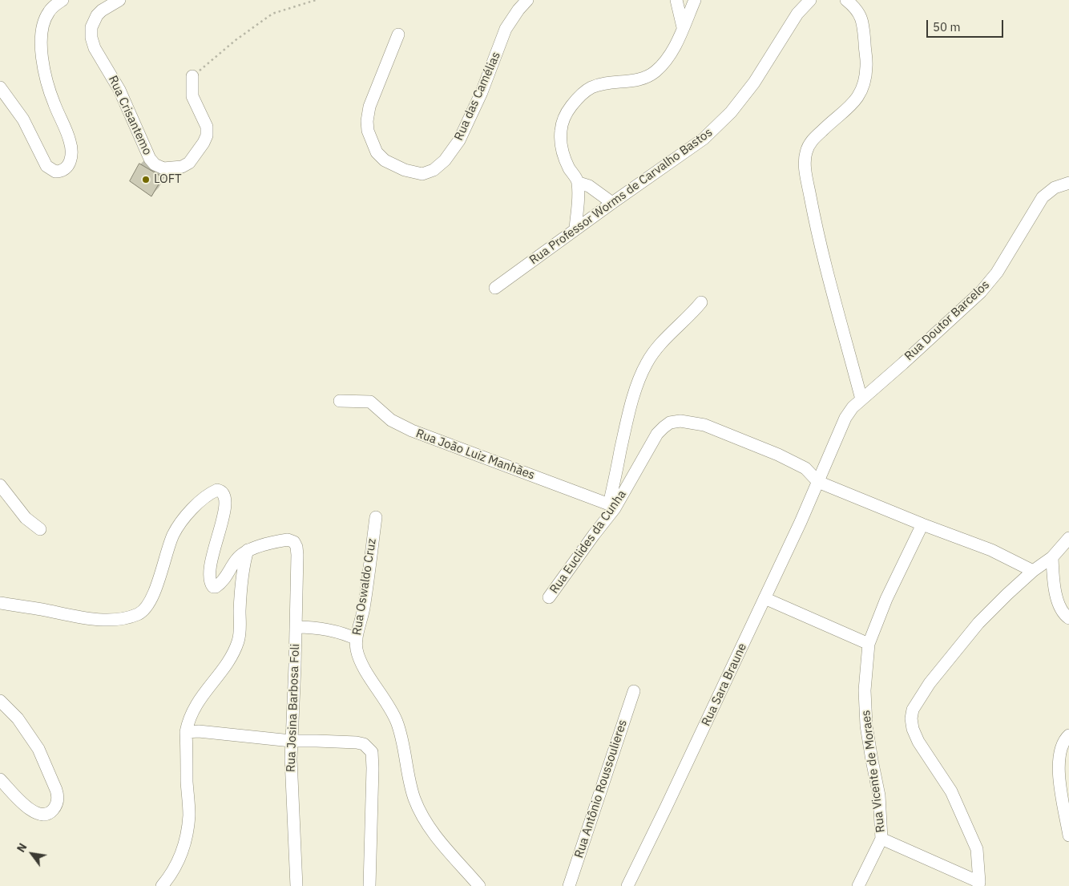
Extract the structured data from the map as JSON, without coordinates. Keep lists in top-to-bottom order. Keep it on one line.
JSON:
{"streets":{"street":["Rua das Camélias","Rua Crisantemo","Rua Professor Worms de Carvalho Bastos","Rua Doutor Barcelos","Rua João Luiz Manhães","Rua Euclides da Cunha","Rua Oswaldo Cruz","Rua Sara Braune","Rua Josina Barbosa Foli","Rua Vicente de Moraes","Rua Antônio Roussoulieres"]},"crossings":[["Rua Doutor Barcelos","Rua Sara Braune"],["Rua João Luiz Manhães","Rua Euclides da Cunha"],["Rua Euclides da Cunha","Rua Sara Braune"]],"places":["LOFT"],"scale_bar":"50 m","north":"top left"}
